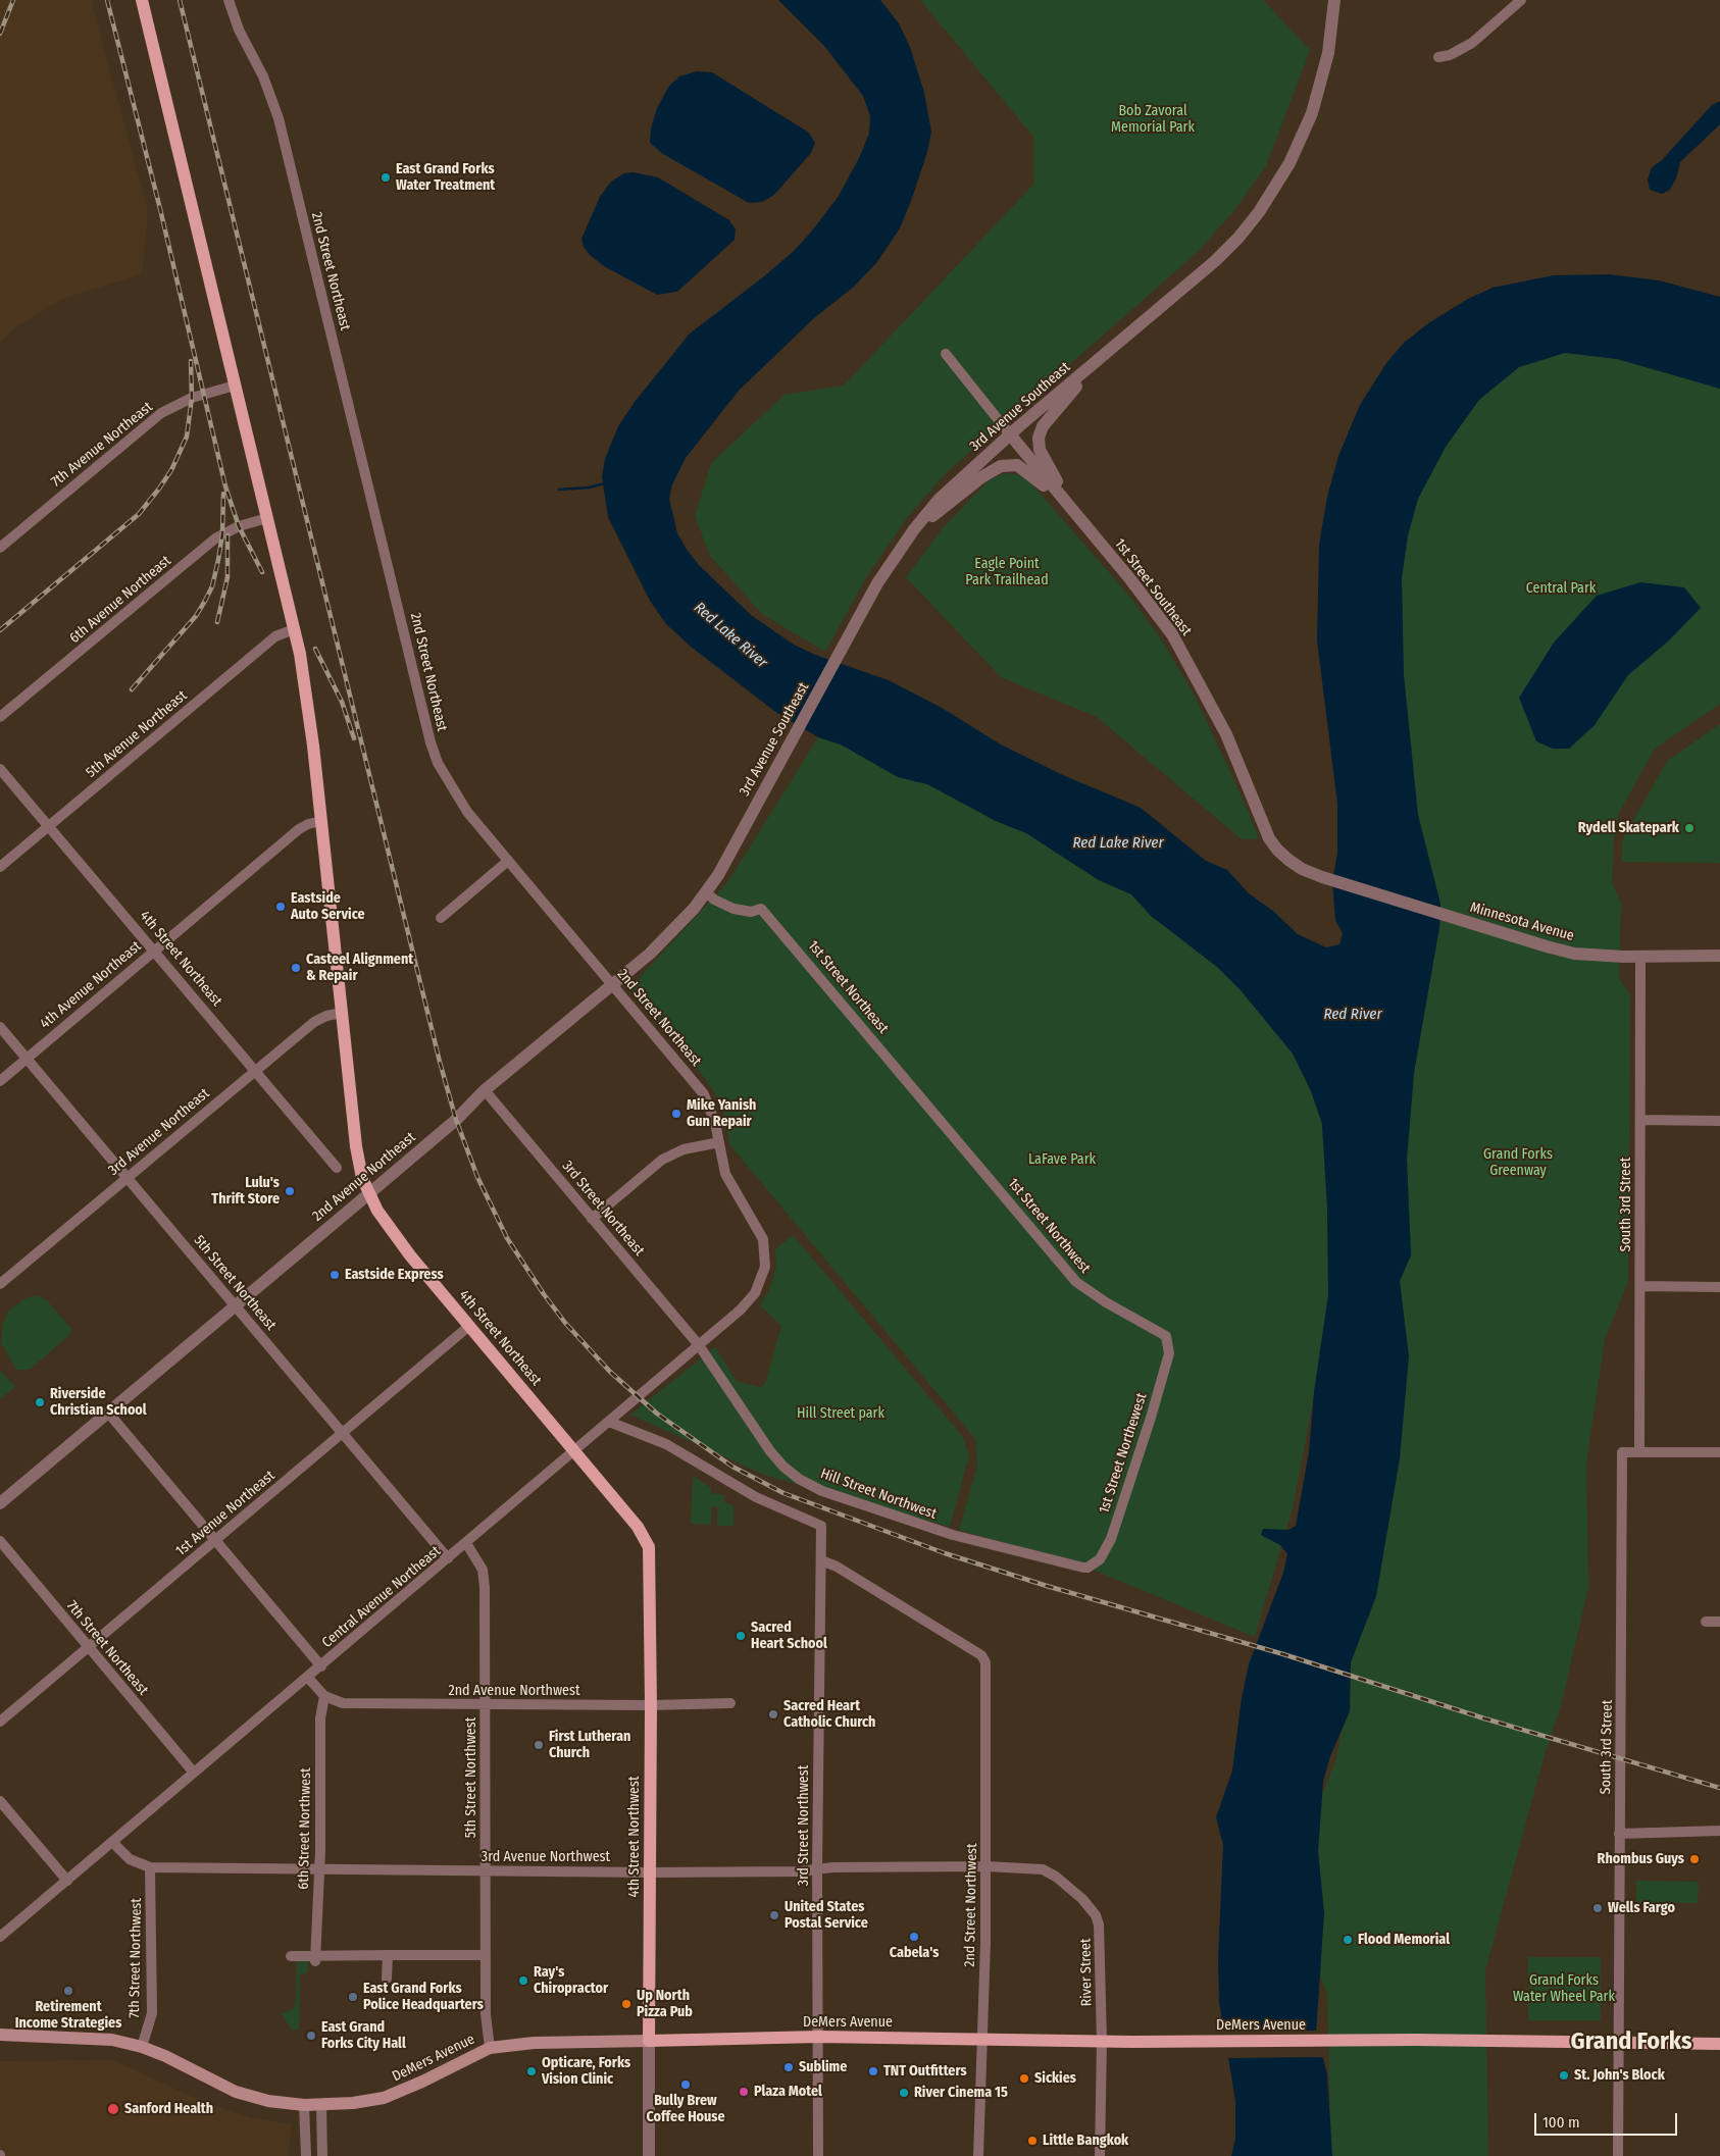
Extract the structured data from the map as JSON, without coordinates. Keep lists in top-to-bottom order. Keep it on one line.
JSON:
{"streets":{"main road":["4th Street Northeast","4th Street Northwest","DeMers Avenue"],"street":["2nd Street Northeast","3rd Avenue Southeast","7th Avenue Northeast","1st Street Southeast","6th Avenue Northeast","5th Avenue Northeast","Minnesota Avenue","4th Avenue Northeast","1st Street Northeast","3rd Avenue Northeast","2nd Avenue Northeast","South 3rd Street","3rd Street Northeast","1st Street Northwest","5th Street Northeast","1st Street Northewest","Hill Street Northwest","1st Avenue Northeast","Central Avenue Northeast","7th Street Northeast","2nd Avenue Northwest","5th Street Northwest","3rd Street Northwest","6th Street Northwest","3rd Avenue Northwest","2nd Street Northwest","7th Street Northwest","River Street"]},"crossings":[["2nd Street Northeast","2nd Avenue Northeast"],["2nd Street Northeast","Central Avenue Northeast"],["3rd Avenue Southeast","1st Street Southeast"],["3rd Avenue Southeast","2nd Avenue Northeast"],["7th Avenue Northeast","4th Street Northeast"],["1st Street Southeast","Minnesota Avenue"],["6th Avenue Northeast","4th Street Northeast"],["5th Avenue Northeast","4th Street Northeast"],["Minnesota Avenue","South 3rd Street"],["4th Street Northeast","4th Avenue Northeast"],["4th Street Northeast","3rd Avenue Northeast"],["4th Street Northeast","2nd Avenue Northeast"],["4th Street Northeast","1st Avenue Northeast"],["4th Street Northeast","Central Avenue Northeast"],["4th Street Northeast","4th Street Northwest"],["4th Avenue Northeast","5th Street Northeast"],["1st Street Northeast","2nd Avenue Northeast"],["1st Street Northeast","1st Street Northwest"],["3rd Avenue Northeast","5th Street Northeast"],["2nd Avenue Northeast","3rd Street Northeast"],["2nd Avenue Northeast","5th Street Northeast"],["South 3rd Street","DeMers Avenue"],["3rd Street Northeast","Hill Street Northwest"],["3rd Street Northeast","Central Avenue Northeast"],["1st Street Northwest","1st Street Northewest"],["5th Street Northeast","1st Avenue Northeast"],["5th Street Northeast","Central Avenue Northeast"],["1st Street Northewest","Hill Street Northwest"],["Hill Street Northwest","Central Avenue Northeast"],["1st Avenue Northeast","7th Street Northeast"],["Central Avenue Northeast","7th Street Northeast"],["Central Avenue Northeast","5th Street Northwest"],["Central Avenue Northeast","3rd Street Northwest"],["Central Avenue Northeast","4th Street Northwest"],["Central Avenue Northeast","3rd Avenue Northwest"],["2nd Avenue Northwest","5th Street Northwest"],["2nd Avenue Northwest","6th Street Northwest"],["2nd Avenue Northwest","4th Street Northwest"],["5th Street Northwest","3rd Avenue Northwest"],["5th Street Northwest","DeMers Avenue"],["3rd Street Northwest","3rd Avenue Northwest"],["3rd Street Northwest","2nd Street Northwest"],["3rd Street Northwest","DeMers Avenue"],["6th Street Northwest","3rd Avenue Northwest"],["4th Street Northwest","3rd Avenue Northwest"],["4th Street Northwest","DeMers Avenue"],["3rd Avenue Northwest","2nd Street Northwest"],["3rd Avenue Northwest","7th Street Northwest"],["3rd Avenue Northwest","River Street"],["2nd Street Northwest","River Street"],["2nd Street Northwest","DeMers Avenue"],["7th Street Northwest","DeMers Avenue"],["River Street","DeMers Avenue"]],"districts":["Grand Forks"],"water":["Red Lake River","Red River"],"parks":["Bob Zavoral Memorial Park","Eagle Point Park Trailhead","Central Park","Grand Forks Greenway","LaFave Park","Hill Street park","Grand Forks Water Wheel Park"],"places":["East Grand Forks Water Treatment","Rydell Skatepark","Eastside Auto Service","Casteel Alignment & Repair","Mike Yanish Gun Repair","Lulu's Thrift Store","Eastside Express","Riverside Christian School","Sacred Heart School","Sacred Heart Catholic Church","First Lutheran Church","Rhombus Guys","Wells Fargo","United States Postal Service","Cabela's","Flood Memorial","Ray's Chiropractor","Retirement Income Strategies","East Grand Forks Police Headquarters","Up North Pizza Pub","East Grand Forks City Hall","Sublime","Opticare, Forks Vision Clinic","TNT Outfitters","St. John's Block","Sickies","Bully Brew Coffee House","Plaza Motel","River Cinema 15","Sanford Health","Little Bangkok"],"scale_bar":"100 m"}
